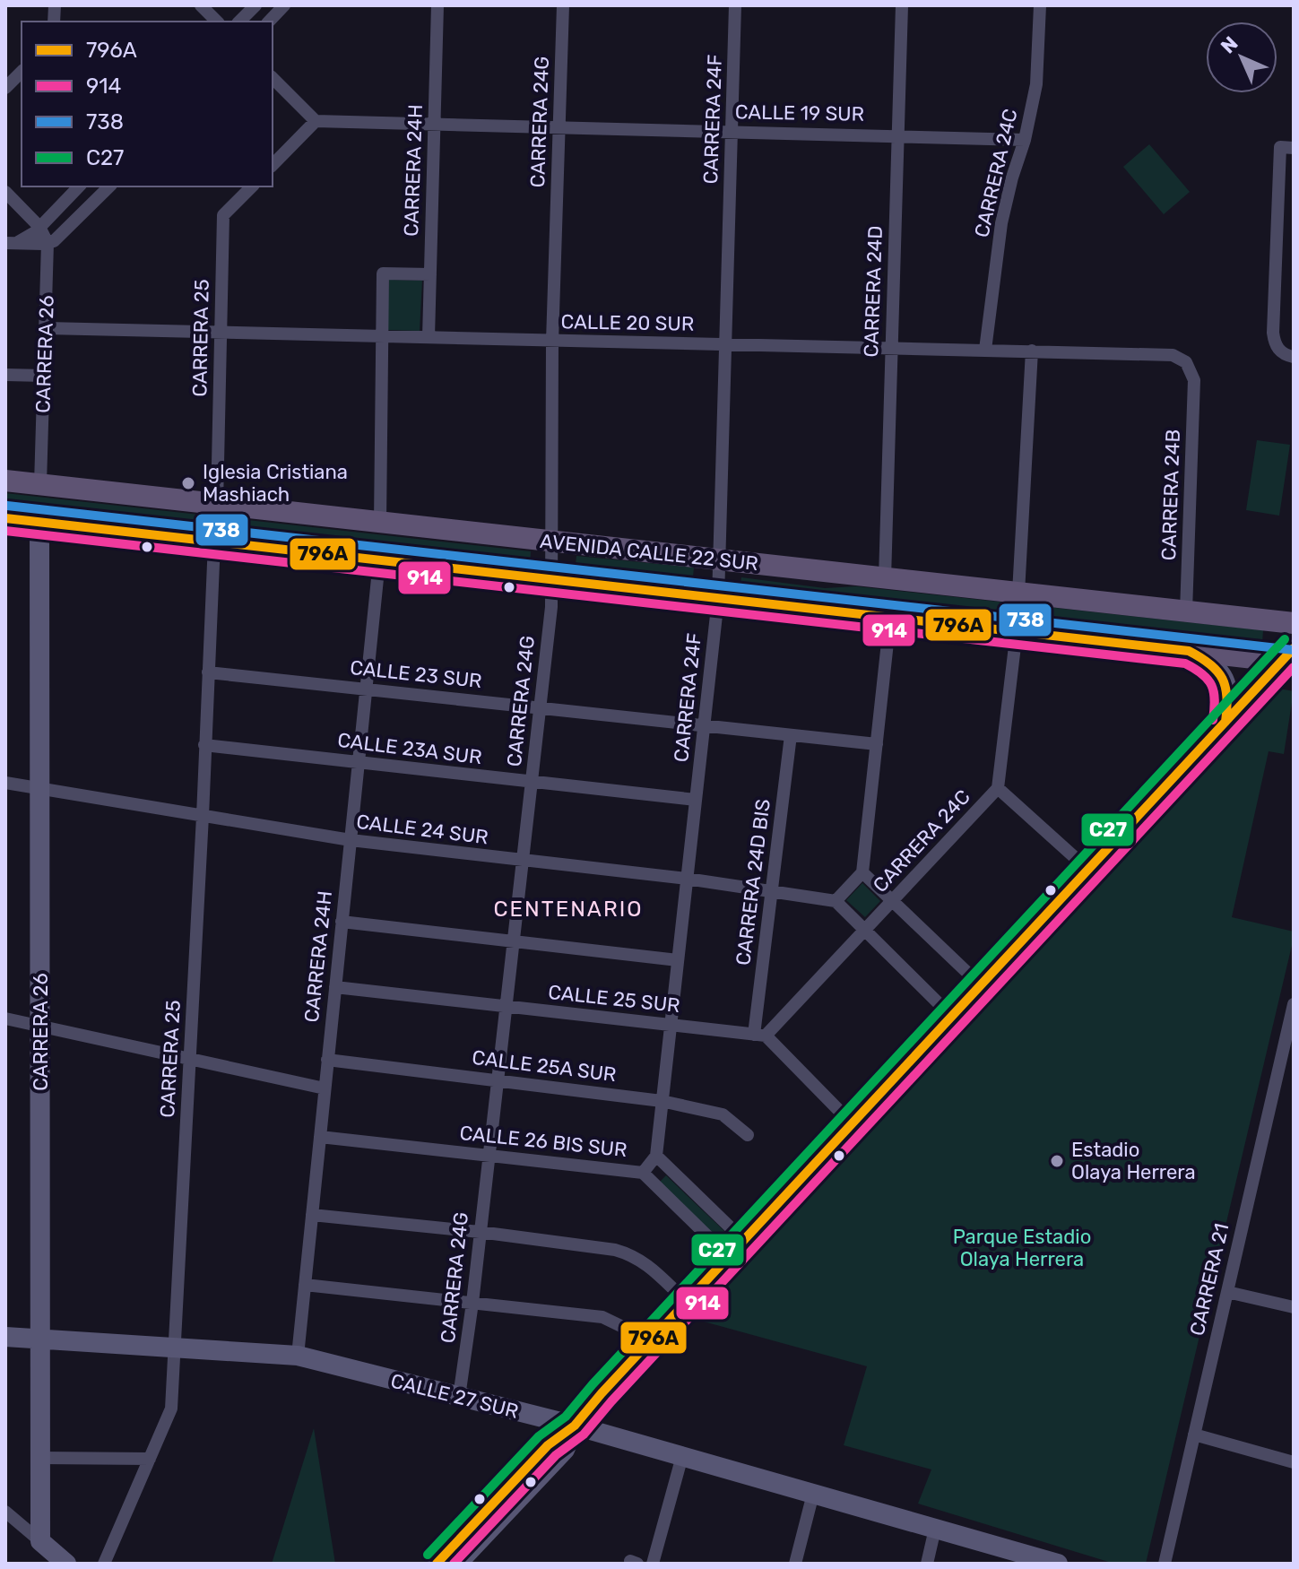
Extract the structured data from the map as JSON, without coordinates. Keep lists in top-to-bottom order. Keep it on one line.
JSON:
{"streets":{"main road":["CARRERA 26","AVENIDA CALLE 22 SUR","CALLE 27 SUR"],"street":["CALLE 19 SUR","CARRERA 24F","CARRERA 24G","CARRERA 24H","CARRERA 24C","CARRERA 24D","CALLE 20 SUR","CARRERA 25","CARRERA 24B","CALLE 23 SUR","CALLE 23A SUR","CALLE 24 SUR","CARRERA 24D BIS","CALLE 25 SUR","CALLE 25A SUR","CALLE 26 BIS SUR","CARRERA 21"]},"crossings":[["CALLE 19 SUR","CARRERA 24F"],["CALLE 19 SUR","CARRERA 24G"],["CALLE 19 SUR","CARRERA 24H"],["CALLE 19 SUR","CARRERA 24C"],["CALLE 19 SUR","CARRERA 24D"],["CARRERA 24F","CALLE 20 SUR"],["CARRERA 24F","AVENIDA CALLE 22 SUR"],["CARRERA 24F","CALLE 23 SUR"],["CARRERA 24F","CALLE 23A SUR"],["CARRERA 24F","CALLE 24 SUR"],["CARRERA 24F","CALLE 25 SUR"],["CARRERA 24F","CALLE 25A SUR"],["CARRERA 24G","CALLE 20 SUR"],["CARRERA 24G","AVENIDA CALLE 22 SUR"],["CARRERA 24G","CALLE 23 SUR"],["CARRERA 24G","CALLE 23A SUR"],["CARRERA 24G","CALLE 24 SUR"],["CARRERA 24G","CALLE 25 SUR"],["CARRERA 24G","CALLE 25A SUR"],["CARRERA 24G","CALLE 26 BIS SUR"],["CARRERA 24G","CALLE 27 SUR"],["CARRERA 24H","CALLE 20 SUR"],["CARRERA 24H","AVENIDA CALLE 22 SUR"],["CARRERA 24H","CALLE 23 SUR"],["CARRERA 24H","CALLE 23A SUR"],["CARRERA 24H","CALLE 24 SUR"],["CARRERA 24H","CALLE 25 SUR"],["CARRERA 24H","CALLE 25A SUR"],["CARRERA 24H","CALLE 26 BIS SUR"],["CARRERA 24H","CALLE 27 SUR"],["CARRERA 24C","CALLE 20 SUR"],["CARRERA 24C","AVENIDA CALLE 22 SUR"],["CARRERA 24C","CARRERA 24D BIS"],["CARRERA 24C","CALLE 25 SUR"],["CARRERA 24D","CALLE 20 SUR"],["CARRERA 24D","AVENIDA CALLE 22 SUR"],["CALLE 20 SUR","CARRERA 25"],["CALLE 20 SUR","CARRERA 26"],["CALLE 20 SUR","CARRERA 24B"],["CARRERA 25","AVENIDA CALLE 22 SUR"],["CARRERA 25","CALLE 23 SUR"],["CARRERA 25","CALLE 23A SUR"],["CARRERA 25","CALLE 24 SUR"],["CARRERA 25","CALLE 27 SUR"],["CARRERA 26","AVENIDA CALLE 22 SUR"],["CARRERA 26","CALLE 24 SUR"],["CARRERA 26","CALLE 27 SUR"],["CARRERA 24B","AVENIDA CALLE 22 SUR"],["CALLE 23 SUR","CARRERA 24D BIS"],["CALLE 24 SUR","CARRERA 24D BIS"],["CARRERA 24D BIS","CALLE 25 SUR"]],"districts":["CENTENARIO"],"parks":["Parque Estadio Olaya Herrera"],"places":["Iglesia Cristiana Mashiach","Estadio Olaya Herrera"],"lines":["transit line 738","transit line 796A","transit line 914","transit line C27"],"legend":["796A","914","738","C27"],"north":"top left"}
